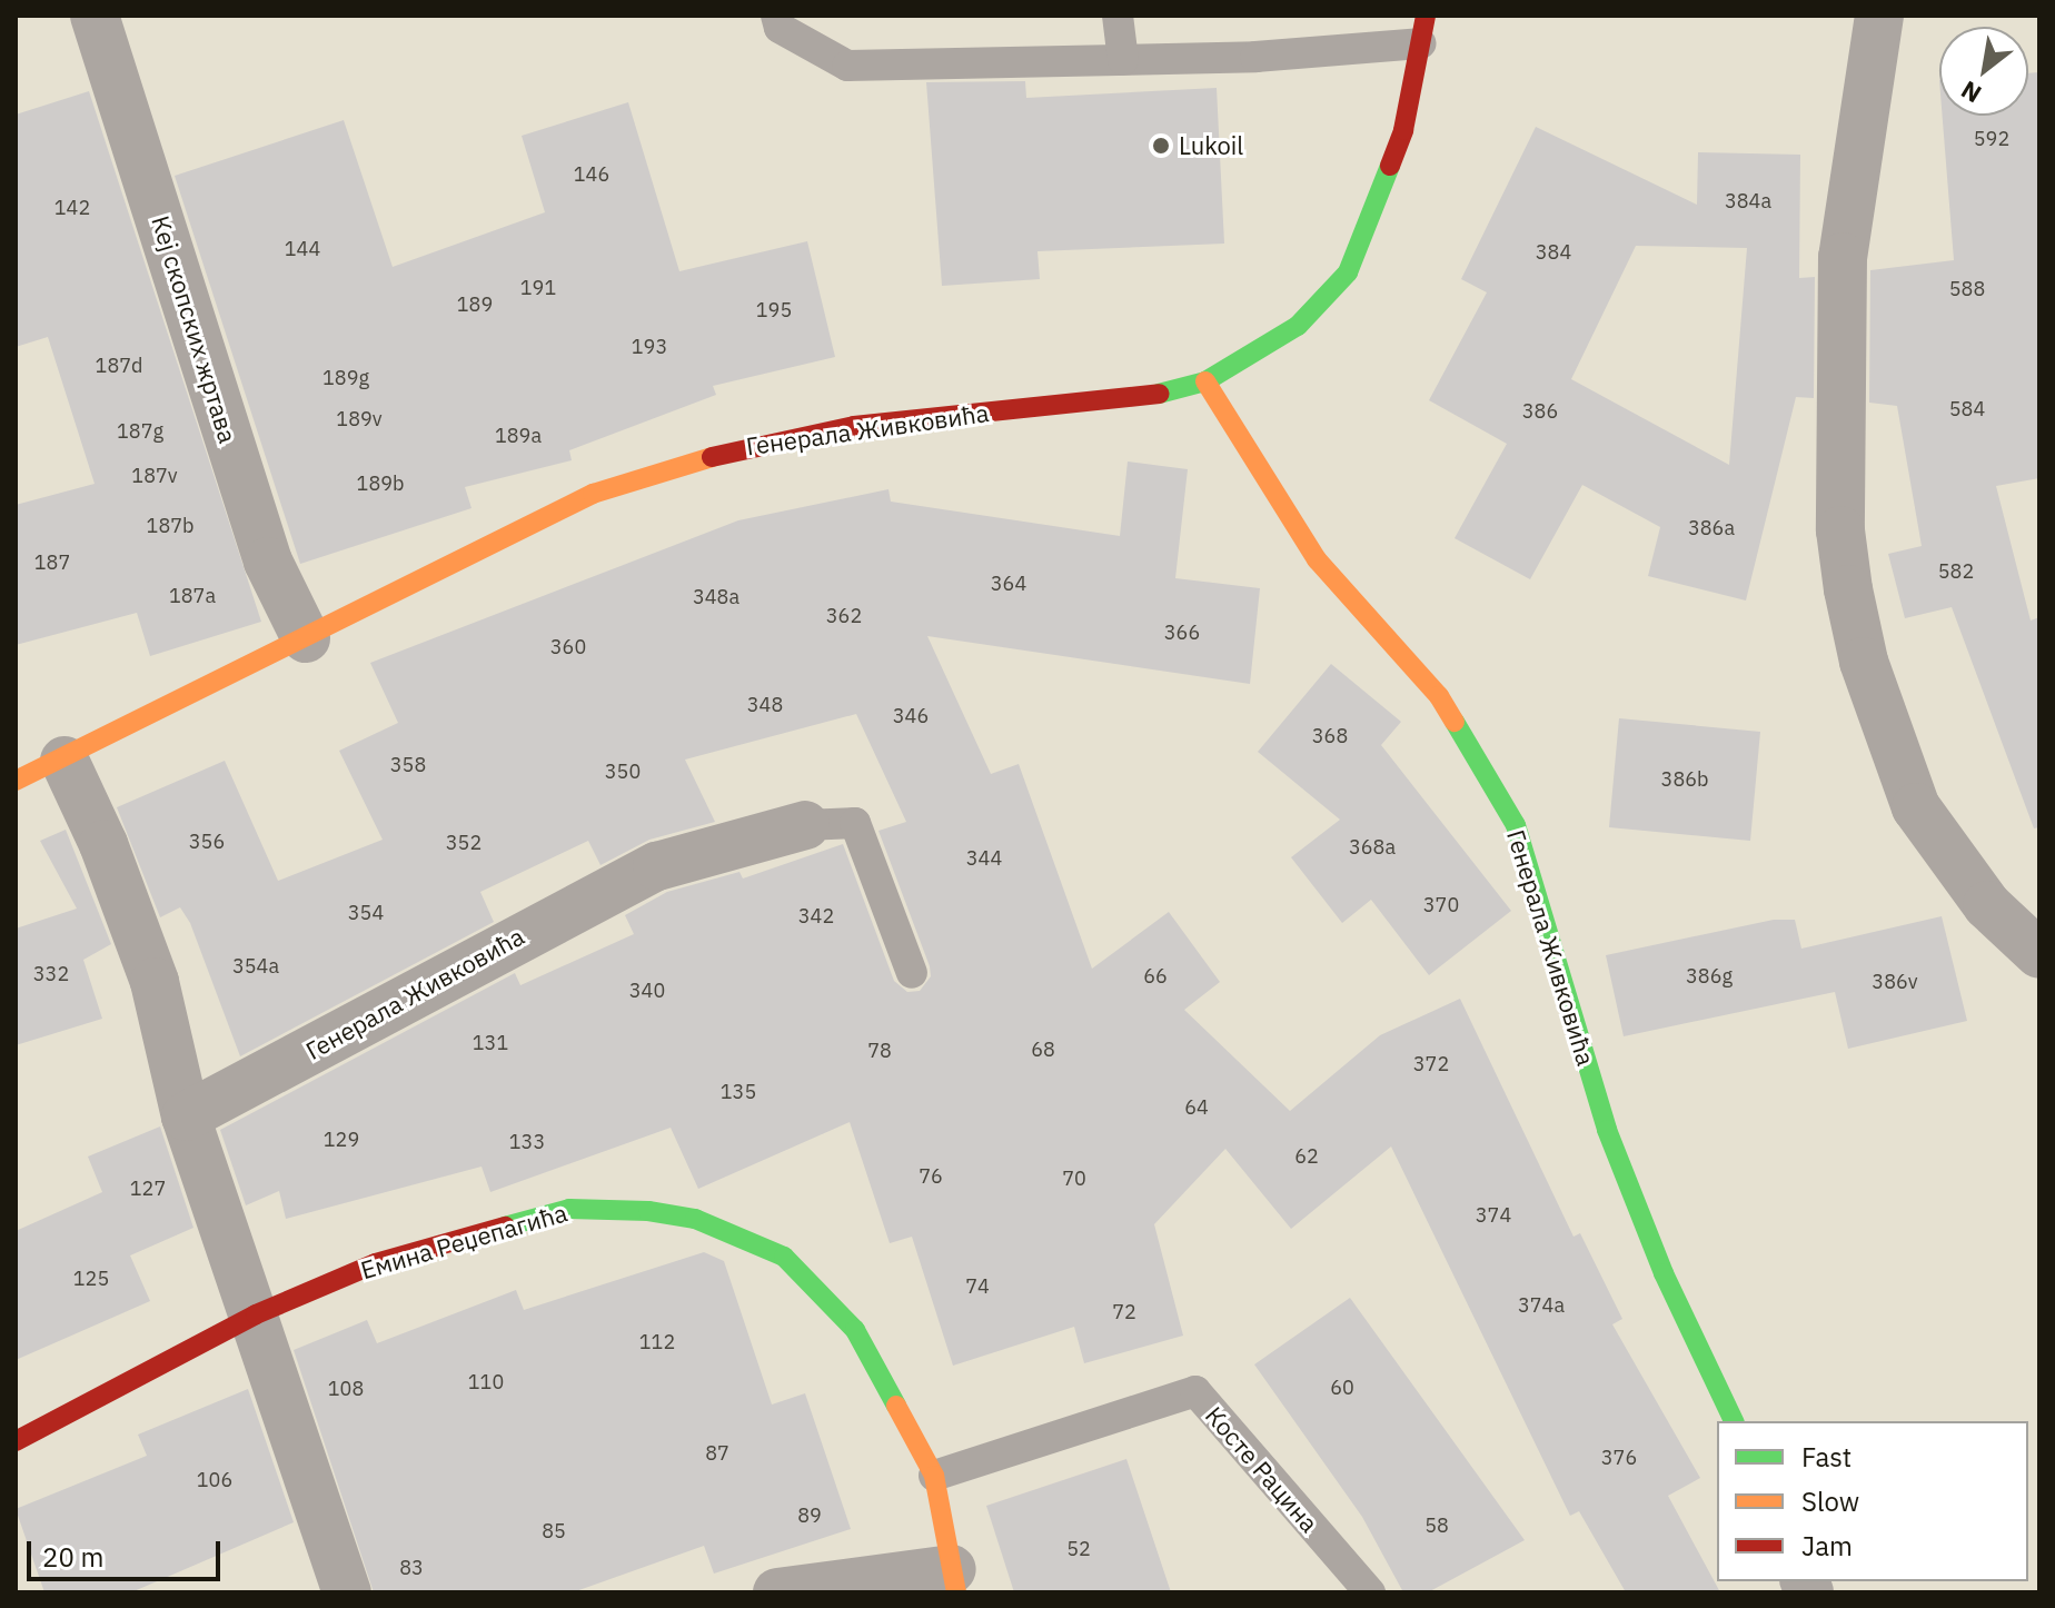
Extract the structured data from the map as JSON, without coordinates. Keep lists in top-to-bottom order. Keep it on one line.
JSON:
{"streets":{"street":["Кеј скопских жртава","Генерала Живковића","Емина Реџепагића"],"lane":["Косте Рацина"]},"crossings":[["Кеј скопских жртава","Генерала Живковића"],["Емина Реџепагића","Косте Рацина"]],"places":["Lukoil"],"house_numbers":["592","146","384a","142","144","384","191","588","189","195","193","187d","189g","584","386","189v","187g","189a","187v","189b","187b","386a","187","582","364","187a","348a","362","366","360","348","346","368","358","350","386b","356","352","368a","344","370","354","342","354a","332","66","386g","386v","340","131","68","78","372","135","64","129","133","62","76","70","127","374","125","74","374a","72","112","110","60","108","87","376","106","89","58","85","52","83"],"legend":["Fast","Slow","Jam"],"scale_bar":"20 m","north":"bottom left"}
